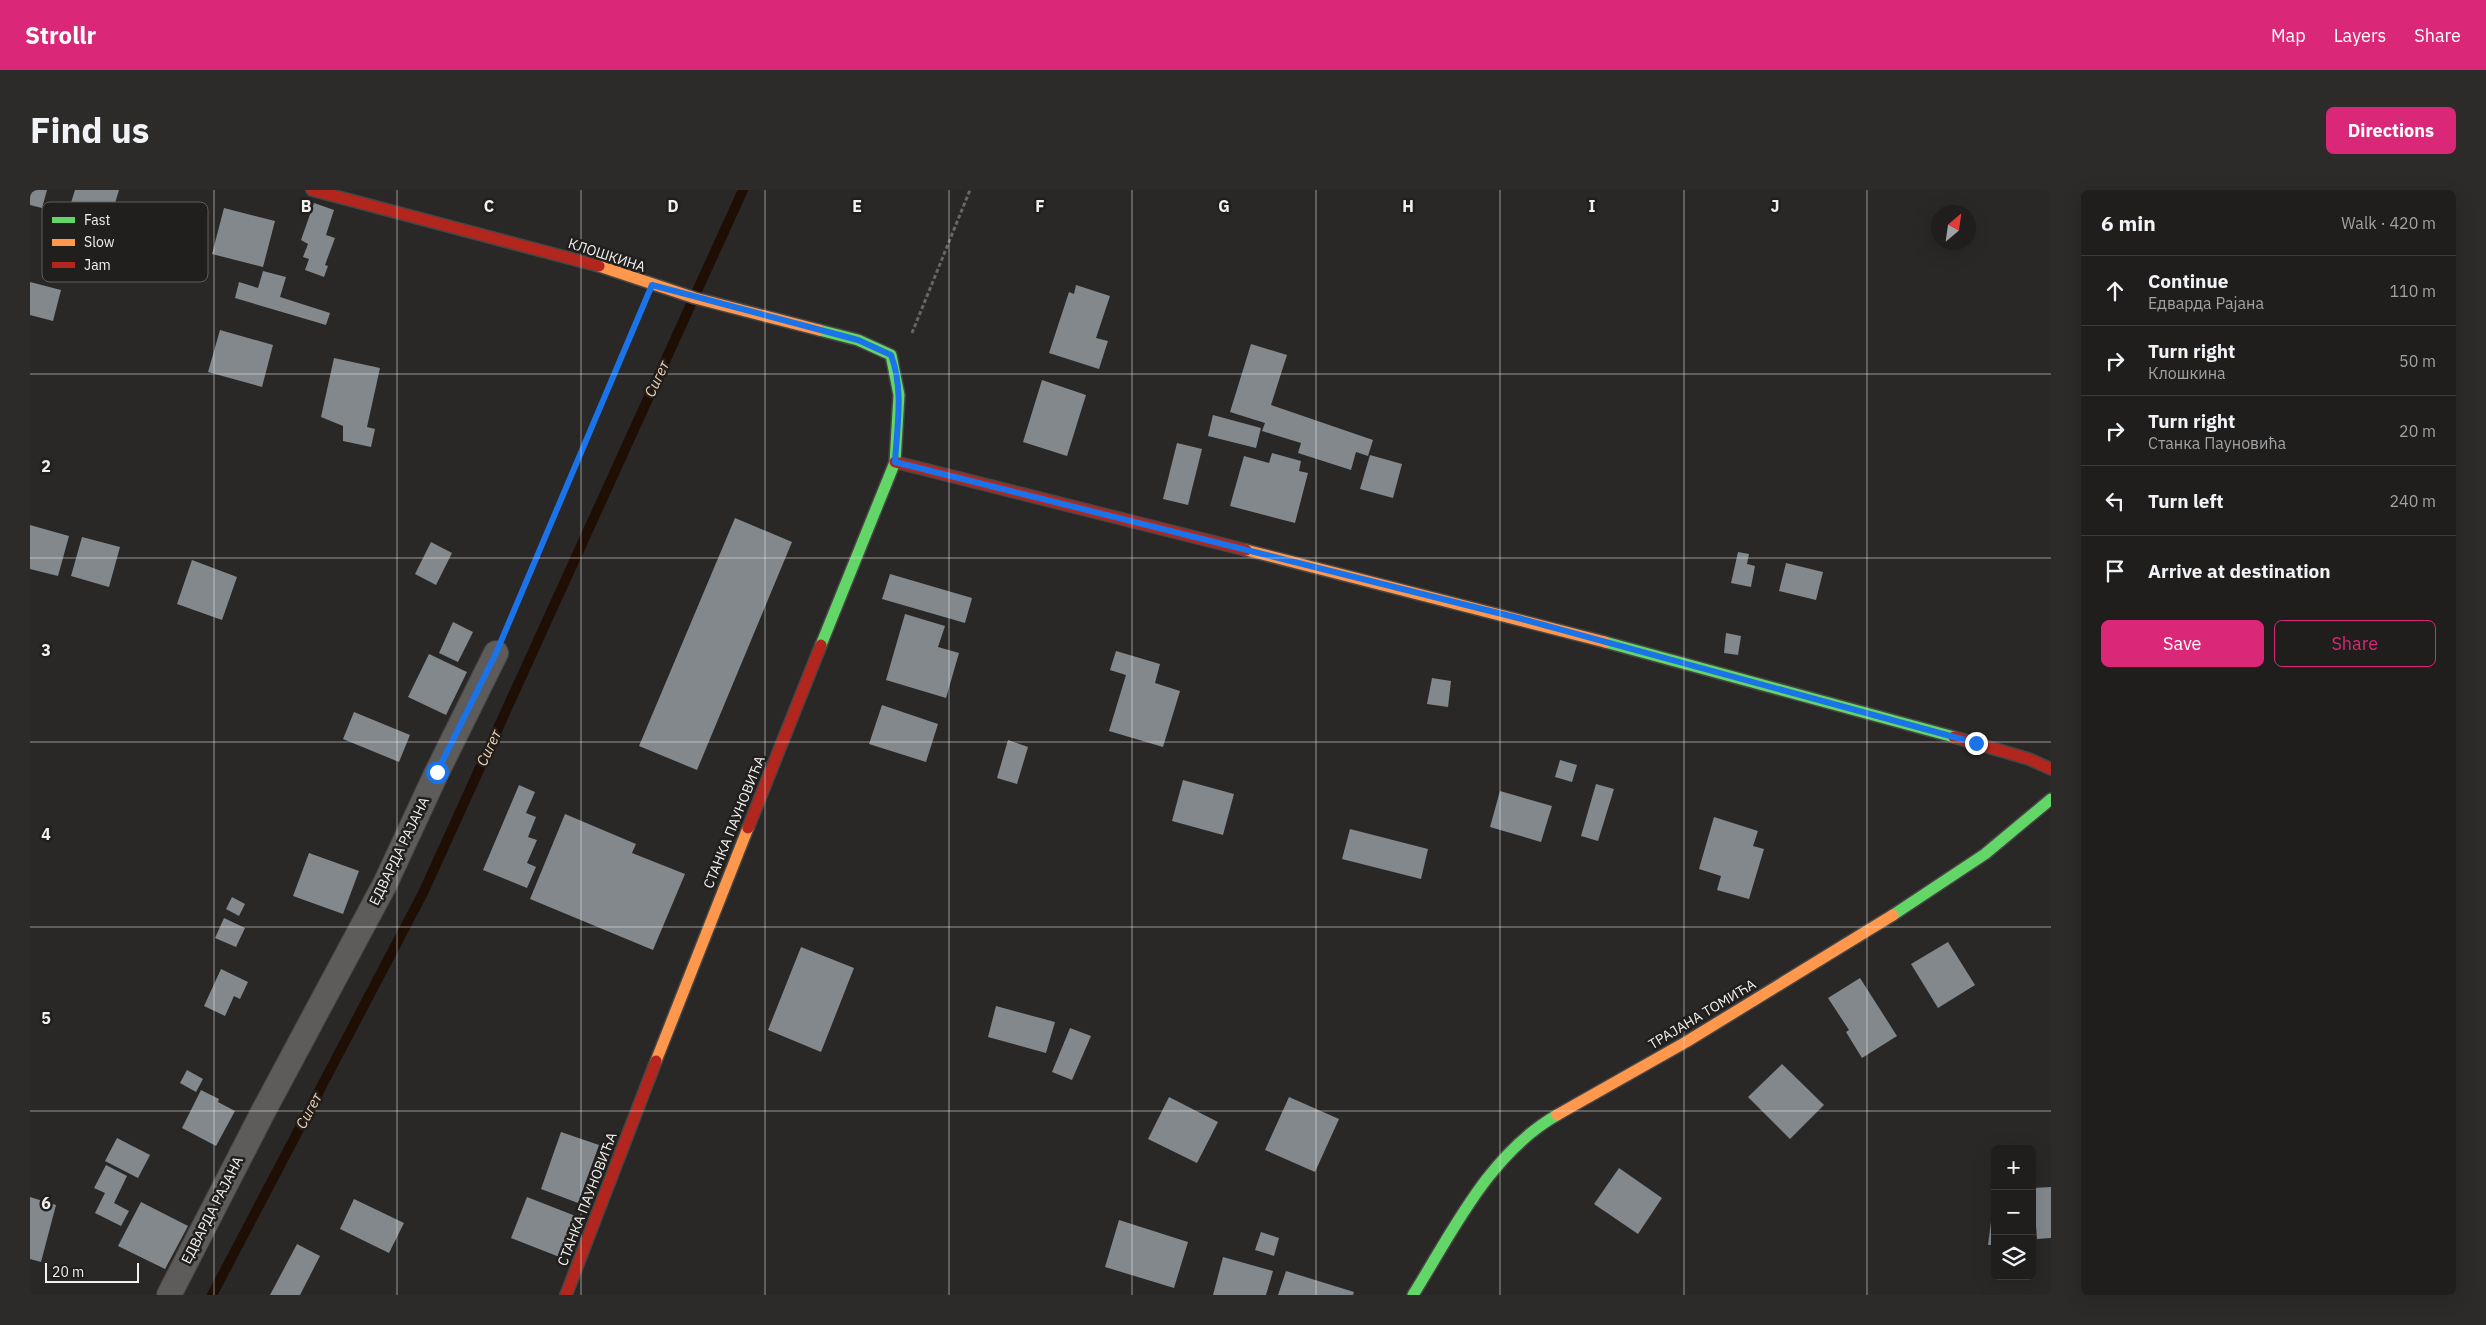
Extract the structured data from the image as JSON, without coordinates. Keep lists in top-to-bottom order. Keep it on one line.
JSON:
{"streets":{"street":["КЛОШКИНА","СТАНКА ПАУНОВИЋА","ЕДВАРДА РАЈАНА","ТРАЈАНА ТОМИЋА"]},"crossings":[["КЛОШКИНА","СТАНКА ПАУНОВИЋА"]],"water":["Сигет"],"legend":["Fast","Slow","Jam"],"scale_bar":"20 m","north":"top right","page":{"header":"Strollr","nav":["Map","Layers","Share"],"title":"Find us","buttons":["Directions",["Save","Share"]],"heading":["6 min","Walk · 420 m"],"list":[["Continue","Едварда Рајана","110 m"],["Turn right","Клошкина","50 m"],["Turn right","Станка Пауновића","20 m"],["Turn left","240 m"],"Arrive at destination"],"map_buttons":["+","−"],"scale":"20 m"},"grid":{"columns":["B","C","D","E","F","G","H","I","J"],"rows":["2","3","4","5","6"]}}
